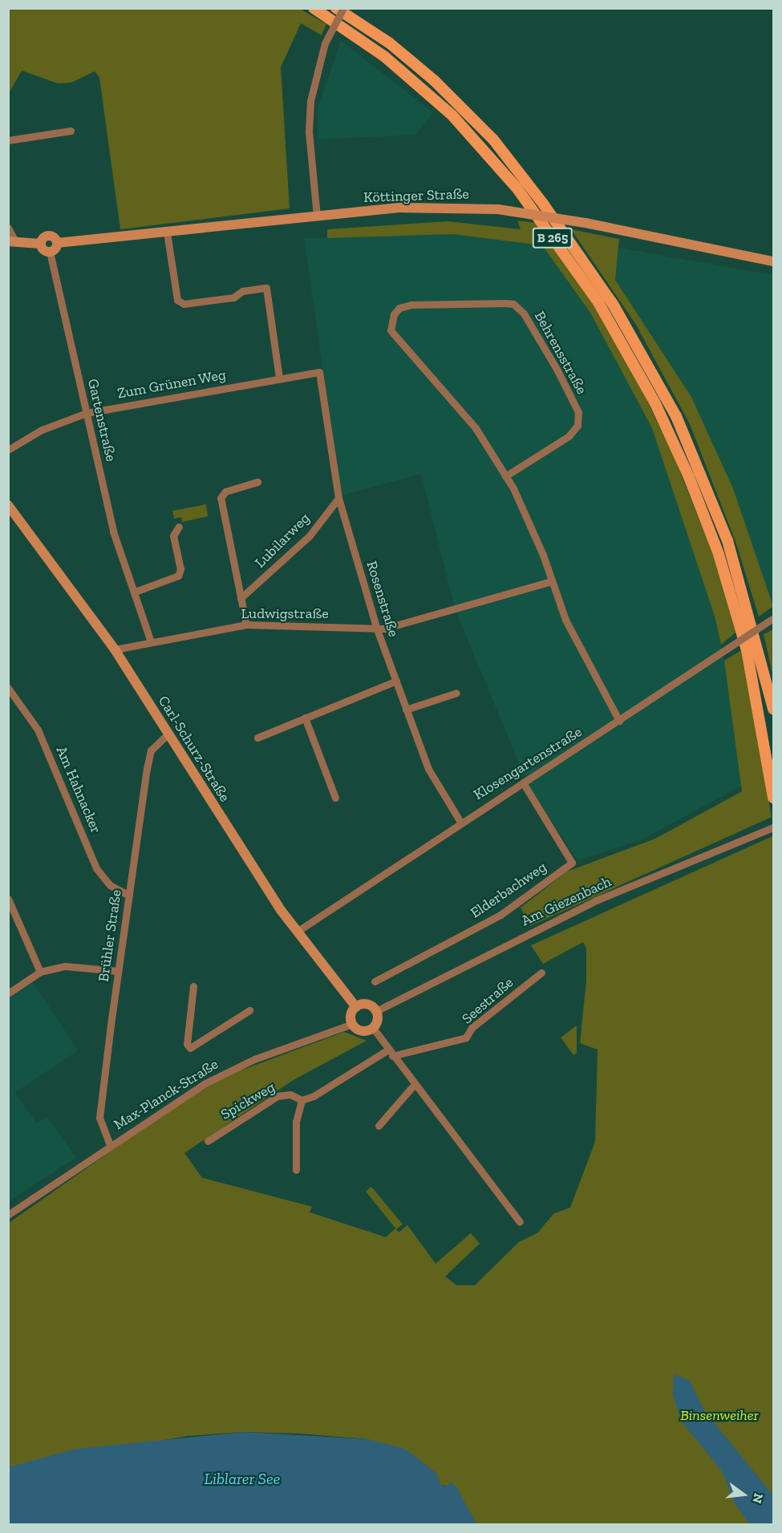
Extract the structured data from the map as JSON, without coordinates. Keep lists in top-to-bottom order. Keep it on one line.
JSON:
{"streets":{"main road":["B 265"],"street":["Köttinger Straße","Behrensstraße","Zum Grünen Weg","Gartenstraße","Lubilarweg","Rosenstraße","Ludwigstraße","Carl-Schurz-Straße","Klosengartenstraße","Am Hahnacker","Elderbachweg","Am Giezenbach","Brühler Straße","Seestraße","Max-Planck-Straße","Spickweg"]},"crossings":[["Köttinger Straße","Gartenstraße"],["Behrensstraße","Ludwigstraße"],["Behrensstraße","Klosengartenstraße"],["Zum Grünen Weg","Gartenstraße"],["Zum Grünen Weg","Rosenstraße"],["Gartenstraße","Ludwigstraße"],["Lubilarweg","Rosenstraße"],["Rosenstraße","Ludwigstraße"],["Rosenstraße","Klosengartenstraße"],["Ludwigstraße","Carl-Schurz-Straße"],["Carl-Schurz-Straße","Klosengartenstraße"],["Carl-Schurz-Straße","Am Giezenbach"],["Carl-Schurz-Straße","Brühler Straße"],["Carl-Schurz-Straße","Max-Planck-Straße"],["Klosengartenstraße","Elderbachweg"],["Am Hahnacker","Brühler Straße"],["Am Giezenbach","Max-Planck-Straße"],["Brühler Straße","Max-Planck-Straße"]],"water":["Liblarer See"],"parks":["Binsenweiher"],"north":"right"}
